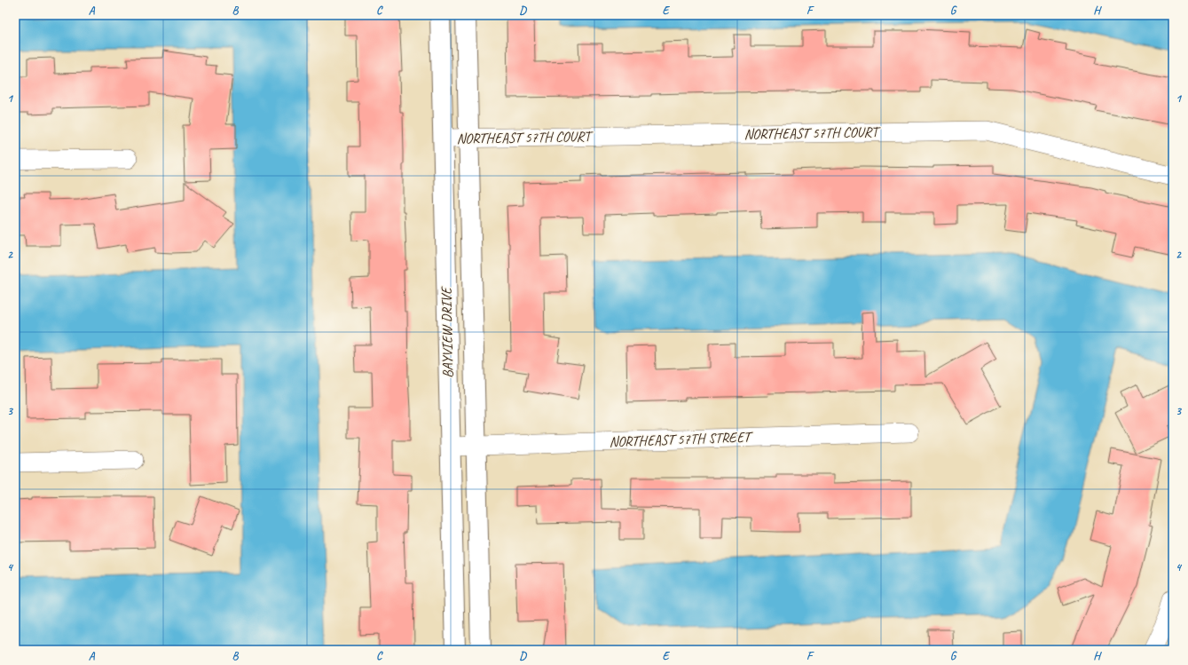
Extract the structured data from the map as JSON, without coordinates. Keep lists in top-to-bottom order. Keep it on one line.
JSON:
{"streets":{"street":["NORTHEAST 57TH COURT","BAYVIEW DRIVE","NORTHEAST 57TH STREET"]},"crossings":[["NORTHEAST 57TH COURT","BAYVIEW DRIVE"],["BAYVIEW DRIVE","NORTHEAST 57TH STREET"]],"grid":{"columns":["A","B","C","D","E","F","G","H"],"rows":["1","2","3","4"]}}
